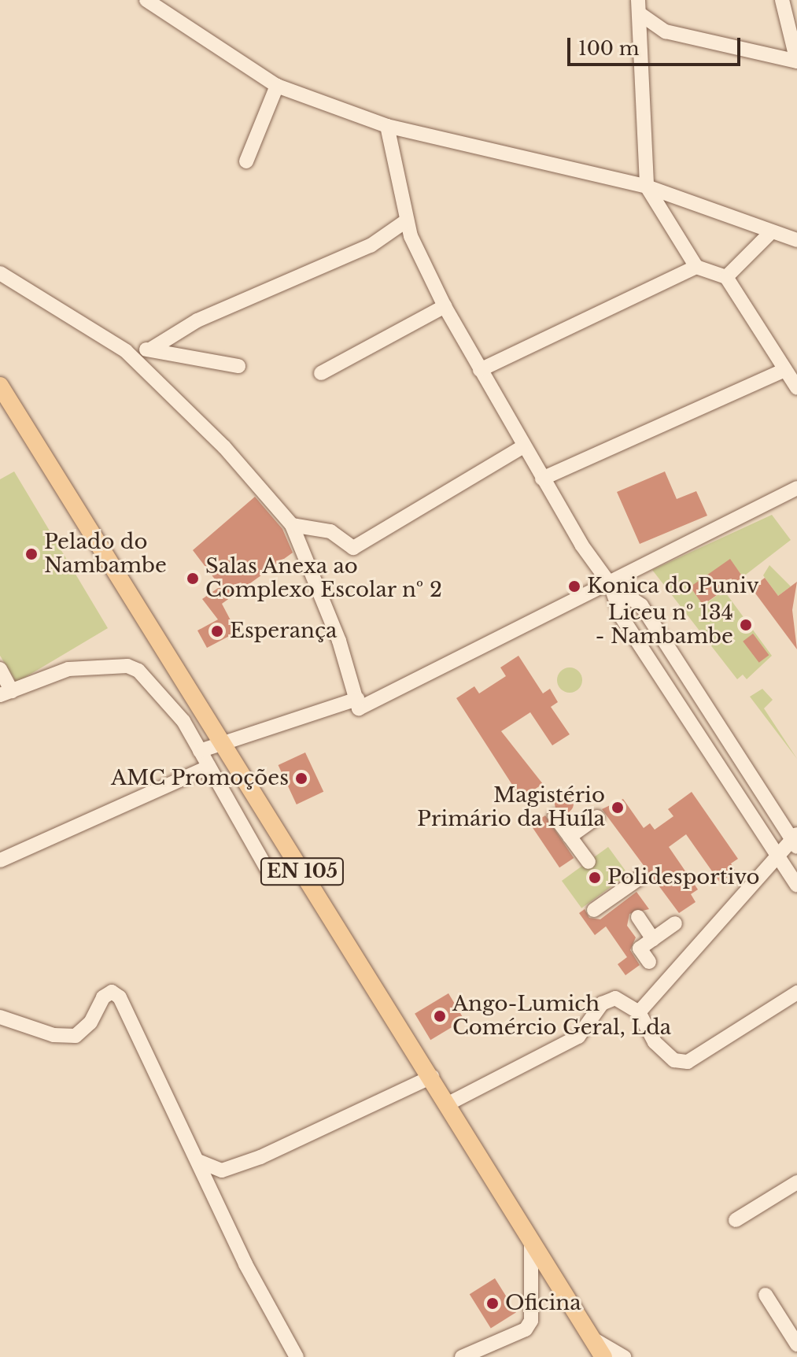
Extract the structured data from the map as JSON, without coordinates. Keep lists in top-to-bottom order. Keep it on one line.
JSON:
{"streets":{"main road":["EN 105"]},"places":["Pelado do Nambambe","Salas Anexa ao Complexo Escolar nº 2","Konica do Puniv","Liceu nº 134 - Nambambe","Esperança","AMC Promoções","Magistério Primário da Huíla","Polidesportivo","Ango-Lumich Comércio Geral, Lda","Oficina"],"scale_bar":"100 m"}
